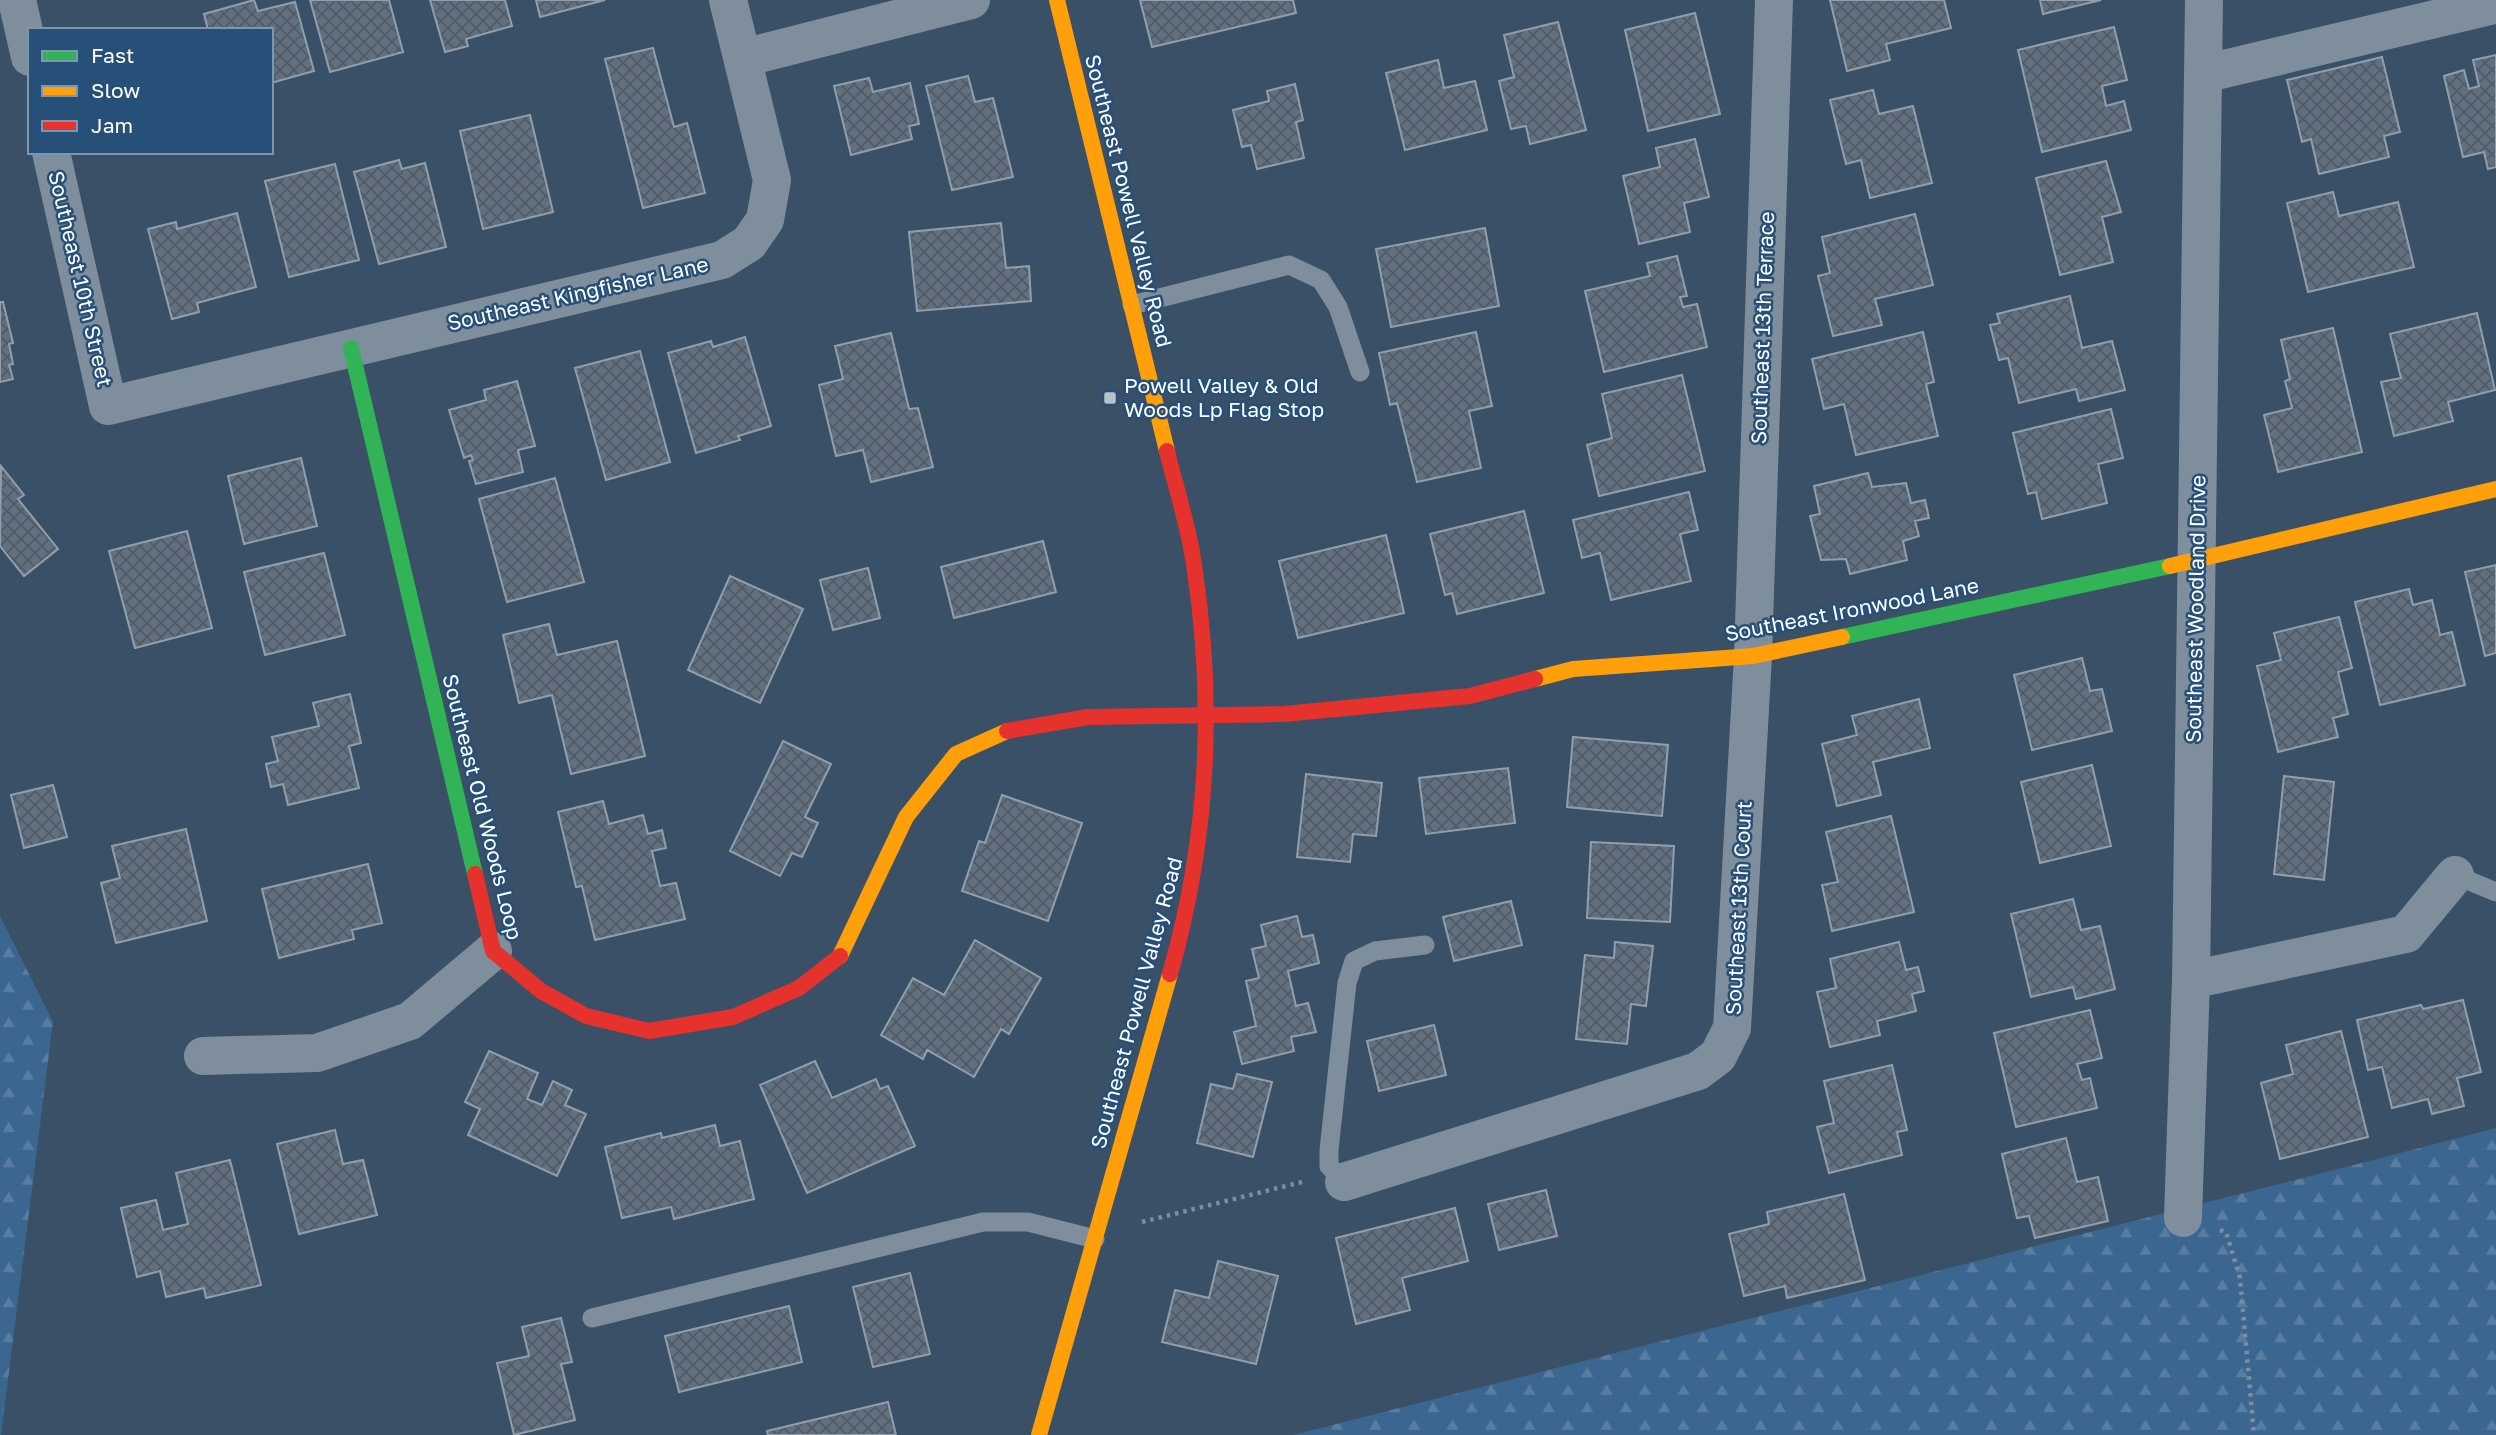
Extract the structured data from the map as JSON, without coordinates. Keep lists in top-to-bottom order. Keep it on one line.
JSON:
{"streets":{"street":["Southeast Powell Valley Road","Southeast 10th Street","Southeast Kingfisher Lane","Southeast 13th Terrace","Southeast Woodland Drive","Southeast Ironwood Lane","Southeast Old Woods Loop","Southeast 13th Court"]},"crossings":[["Southeast Powell Valley Road","Southeast Ironwood Lane"],["Southeast Powell Valley Road","Southeast Old Woods Loop"],["Southeast 10th Street","Southeast Kingfisher Lane"],["Southeast Kingfisher Lane","Southeast Old Woods Loop"],["Southeast 13th Terrace","Southeast Ironwood Lane"],["Southeast 13th Terrace","Southeast 13th Court"],["Southeast Woodland Drive","Southeast Ironwood Lane"],["Southeast Ironwood Lane","Southeast Old Woods Loop"],["Southeast Ironwood Lane","Southeast 13th Court"]],"places":{"transit":["Powell Valley & Old Woods Lp Flag Stop"]},"legend":["Fast","Slow","Jam"]}
